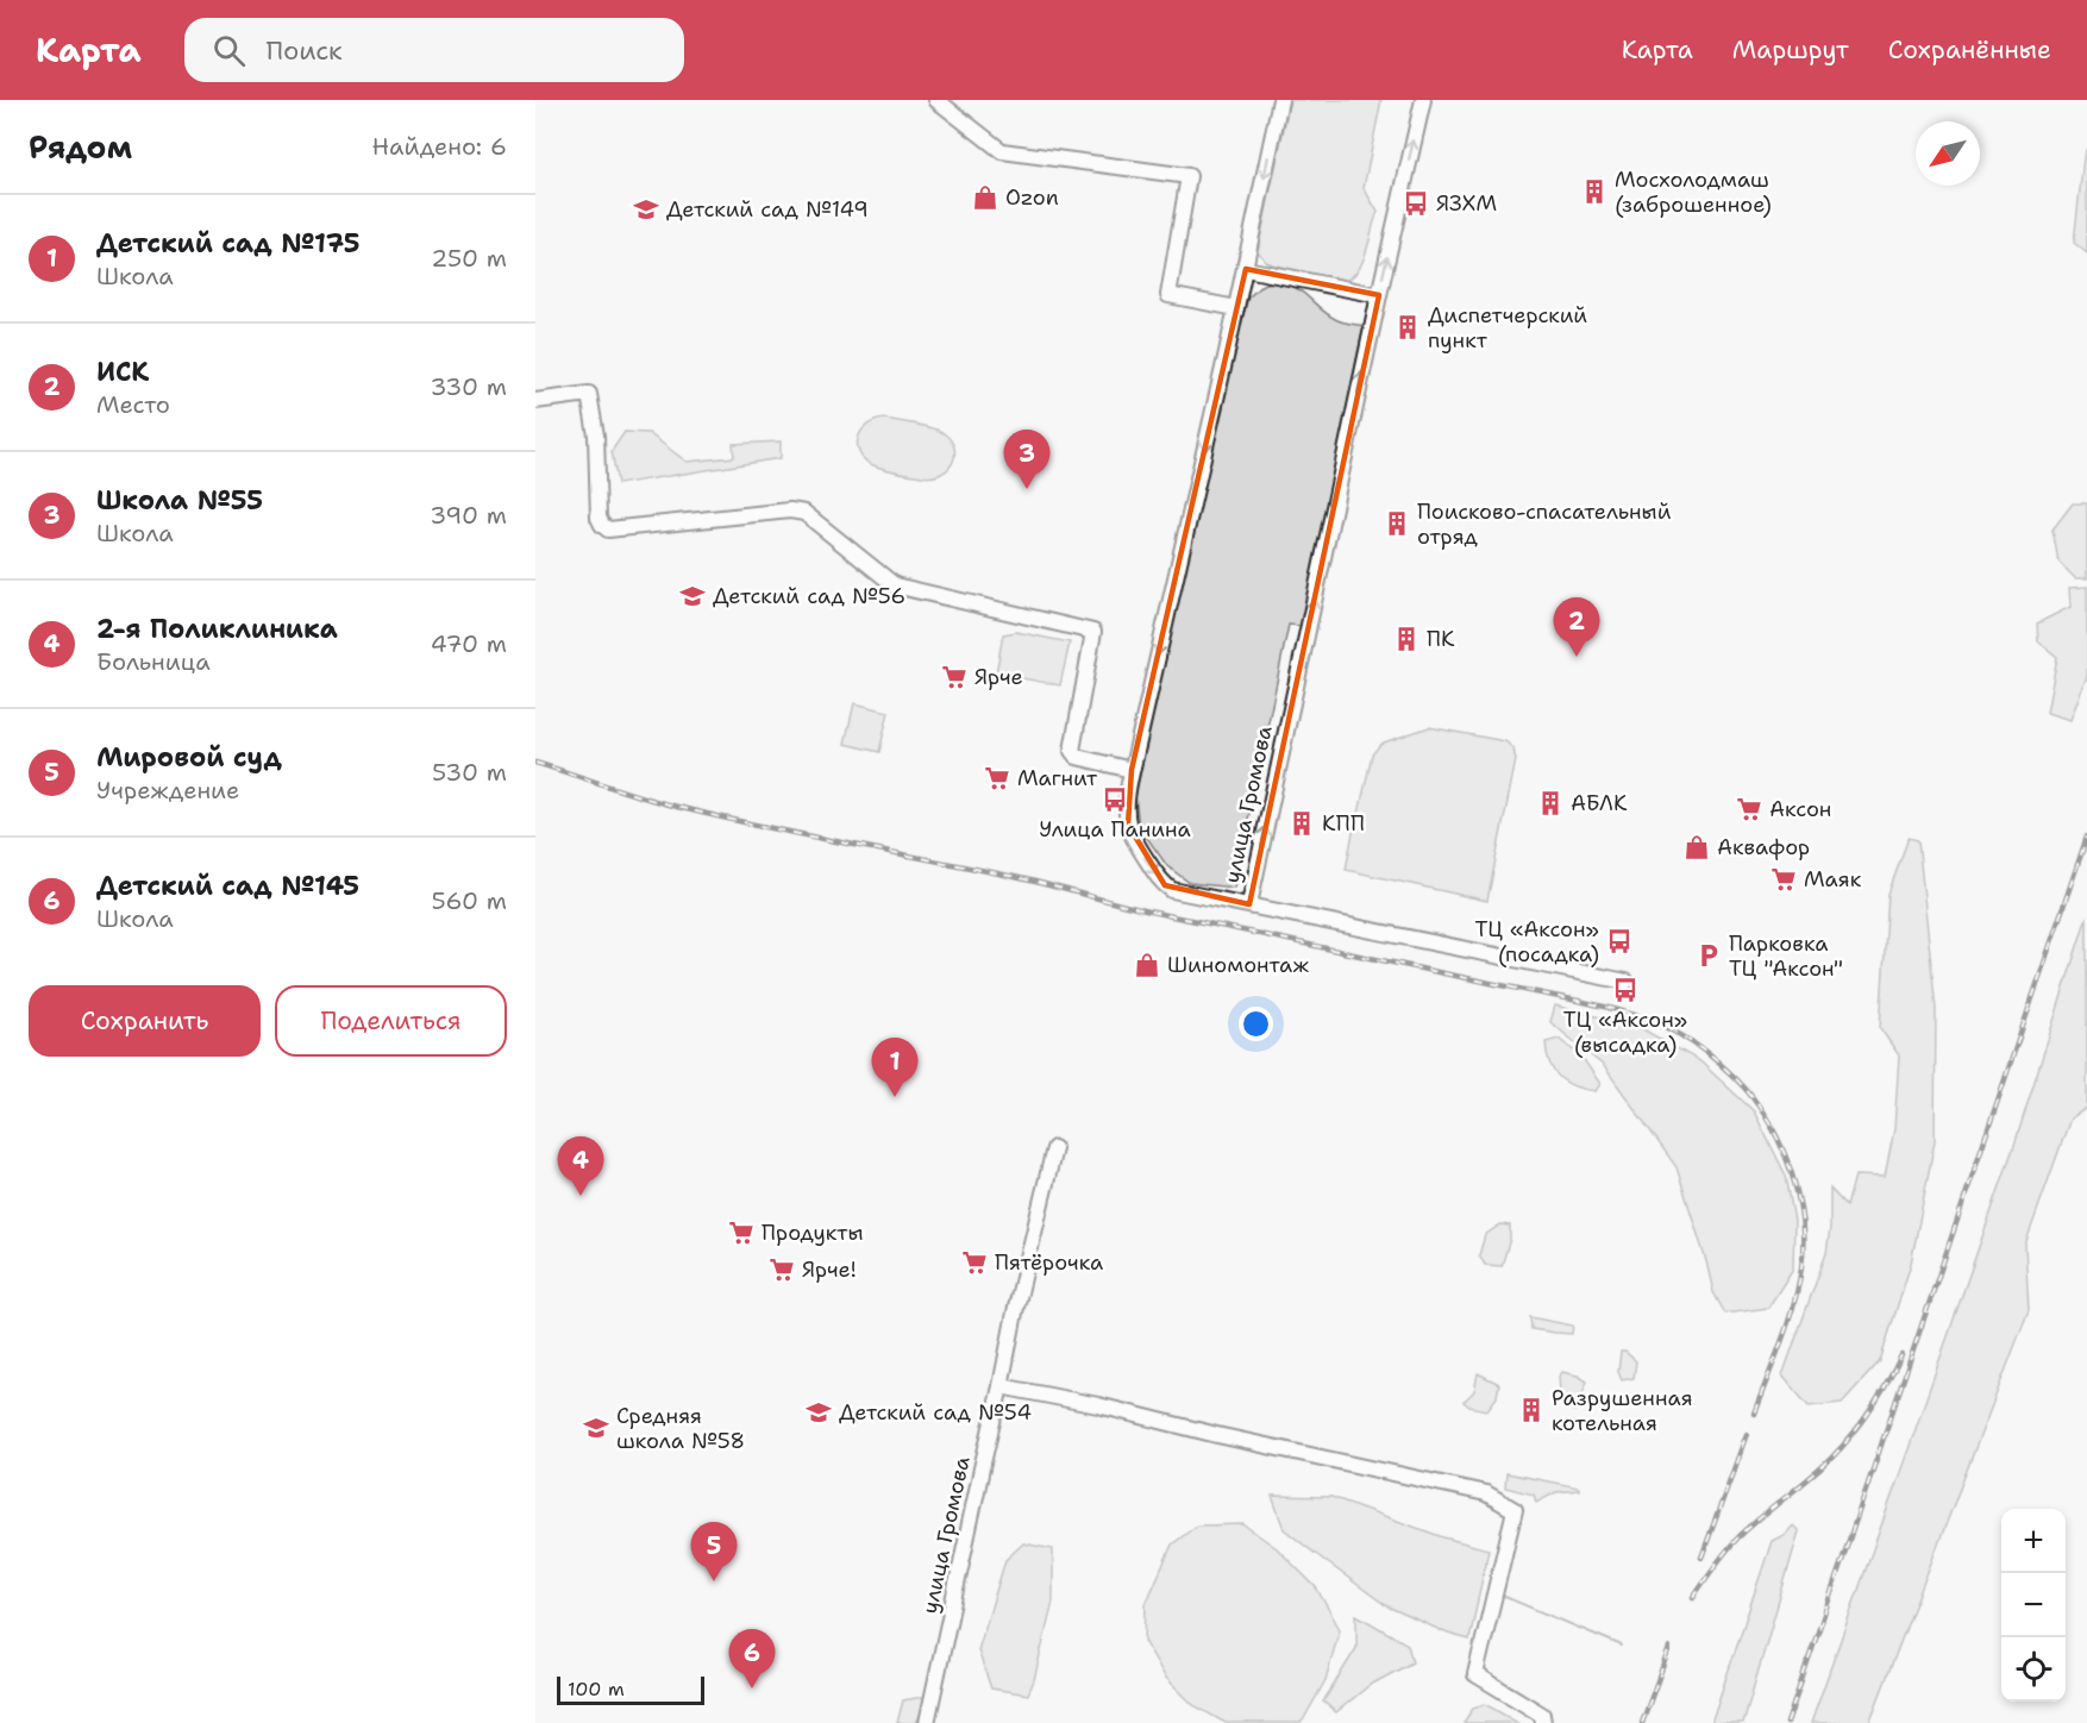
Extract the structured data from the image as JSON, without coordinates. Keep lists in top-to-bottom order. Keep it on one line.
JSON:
{"streets":{"street":["улица Громова"]},"places":{"building":["Мосхолодмаш (заброшенное)","Диспетчерский пункт","Поисково-спасательный отряд","ПК","АБЛК","КПП","Разрушенная котельная"],"shop":["Ozon","Аквафор","Шиномонтаж"],"bus stop":["ЯЗХМ","Улица Панина","ТЦ «Аксон» (посадка)","ТЦ «Аксон» (высадка)"],"school or university":["Детский сад №149","Детский сад №56","Детский сад №54","Средняя школа №58"],"supermarket":["Ярче","Магнит","Аксон","Маяк","Продукты","Пятёрочка","Ярче!"],"parking":["Парковка ТЦ \"Аксон\""]},"scale_bar":"100 m","north":"bottom left","page":{"header":"Карта","search":"Поиск","nav":["Карта","Маршрут","Сохранённые"],"heading":["Рядом","Найдено: 6"],"list":[{"mark":"1","name":"Детский сад №175","note":"Школа","value":"250 m"},{"mark":"2","name":"ИСК","note":"Место","value":"330 m"},{"mark":"3","name":"Школа №55","note":"Школа","value":"390 m"},{"mark":"4","name":"2-я Поликлиника","note":"Больница","value":"470 m"},{"mark":"5","name":"Мировой суд","note":"Учреждение","value":"530 m"},{"mark":"6","name":"Детский сад №145","note":"Школа","value":"560 m"}],"pins":["3","2","1","4","5","6"],"buttons":["Сохранить","Поделиться"],"map_buttons":["+","−"],"scale":"100 m"}}
